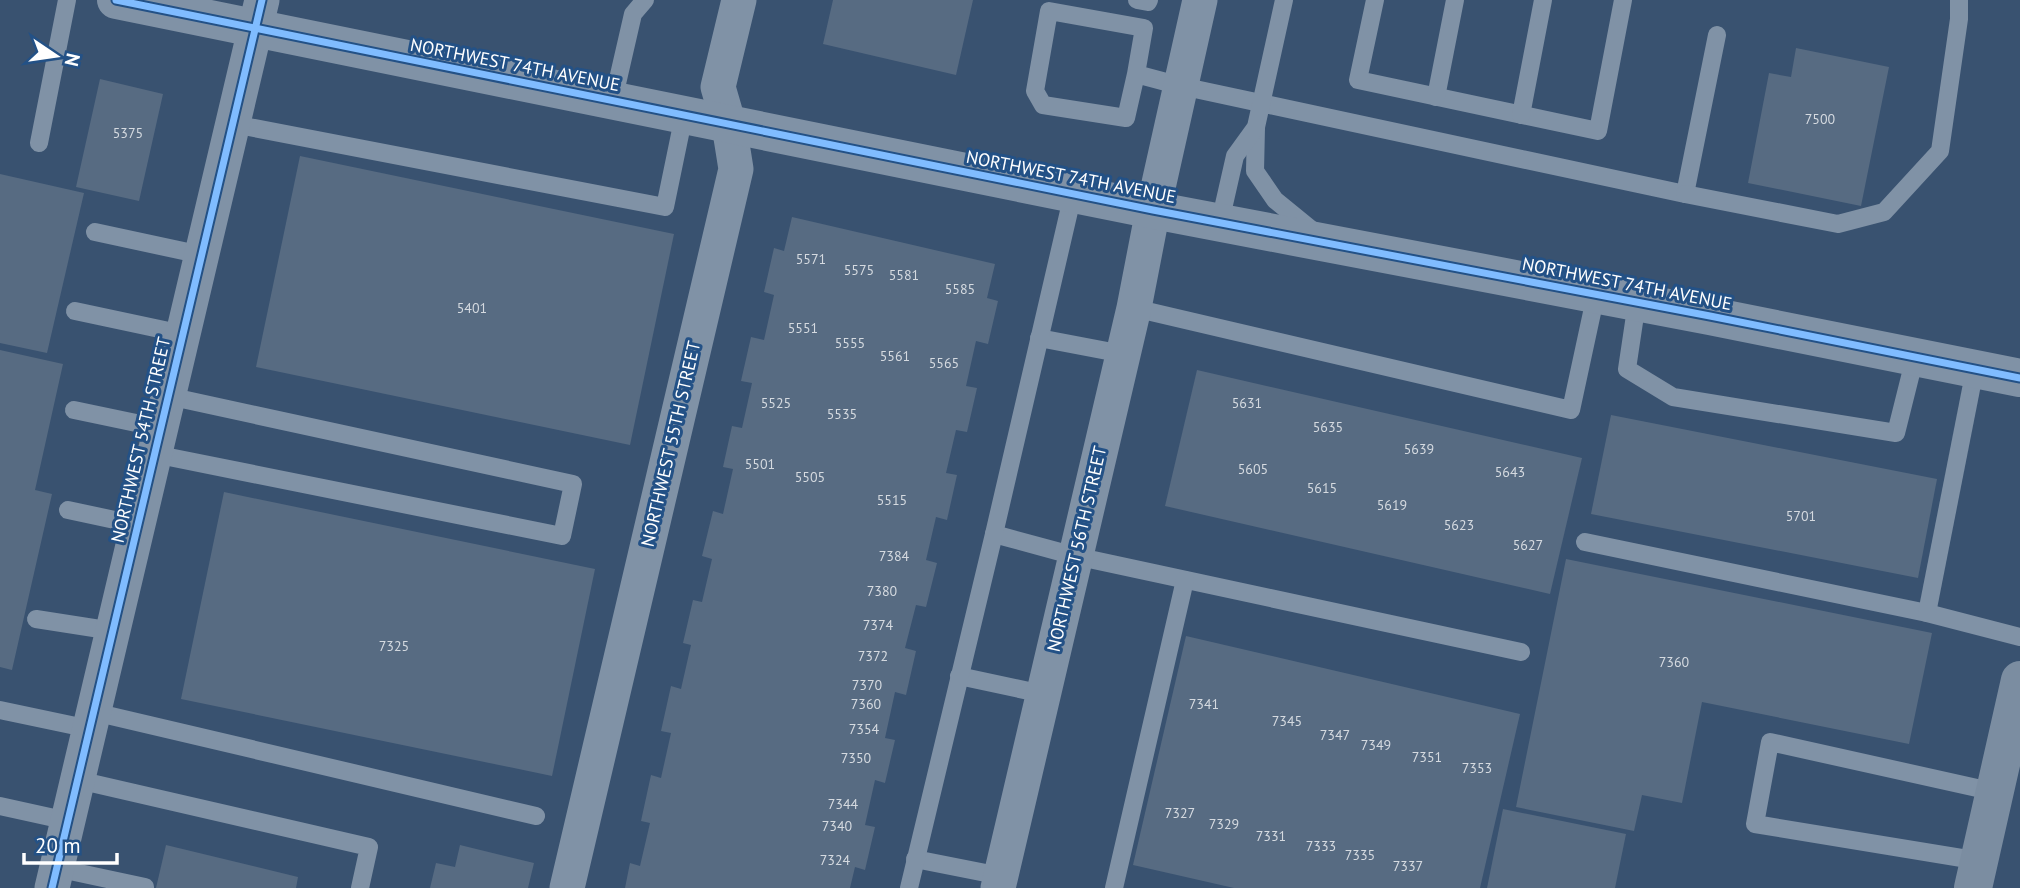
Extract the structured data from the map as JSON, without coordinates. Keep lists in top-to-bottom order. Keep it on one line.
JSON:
{"streets":{"street":["NORTHWEST 74TH AVENUE","NORTHWEST 54TH STREET","NORTHWEST 55TH STREET","NORTHWEST 56TH STREET"]},"crossings":[["NORTHWEST 74TH AVENUE","NORTHWEST 54TH STREET"],["NORTHWEST 74TH AVENUE","NORTHWEST 55TH STREET"],["NORTHWEST 74TH AVENUE","NORTHWEST 56TH STREET"]],"house_numbers":["7500","5375","5571","5575","5581","5585","5401","5551","5555","5561","5565","5525","5631","5535","5635","5639","5501","5605","5643","5505","5615","5515","5619","5701","5623","5627","7384","7380","7374","7325","7372","7360","7370","7360","7341","7345","7354","7347","7349","7351","7350","7353","7344","7327","7329","7340","7331","7333","7335","7324","7337"],"scale_bar":"20 m","north":"right"}
